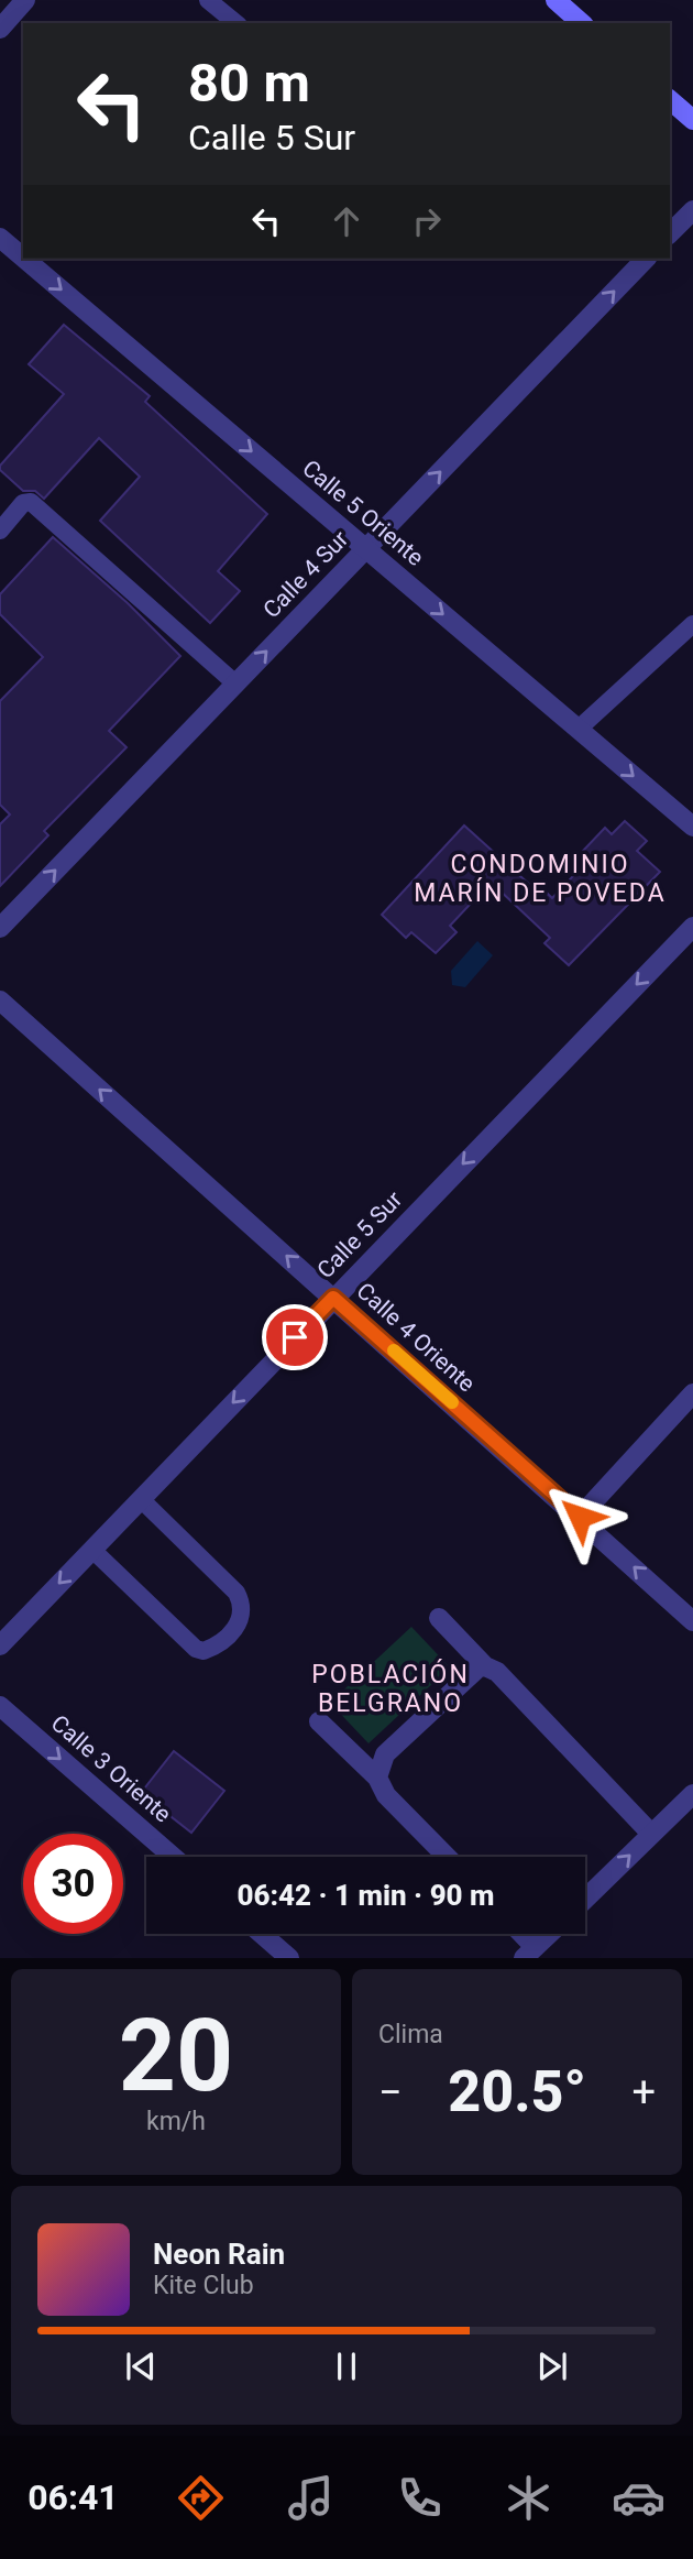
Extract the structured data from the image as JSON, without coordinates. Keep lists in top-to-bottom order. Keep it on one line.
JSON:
{"streets":{"street":["Calle 5 Oriente","Calle 4 Sur","Calle 5 Sur","Calle 4 Oriente","Calle 3 Oriente"]},"crossings":[["Calle 5 Oriente","Calle 4 Sur"],["Calle 5 Sur","Calle 4 Oriente"]],"one_way":["Calle 5 Oriente","Calle 4 Sur","Calle 5 Sur","Calle 4 Oriente","Calle 3 Oriente"],"districts":["CONDOMINIO MARÍN DE POVEDA","POBLACIÓN BELGRANO"],"page":{"turn":["80 m","Calle 5 Sur"],"limit":"30","trip":"06:42 · 1 min · 90 m","tile":[["20","km/h"],"Clima"],"heat":["−","20.5°","+"],"song":["Neon Rain","Kite Club"],"tabs":"06:41"}}
